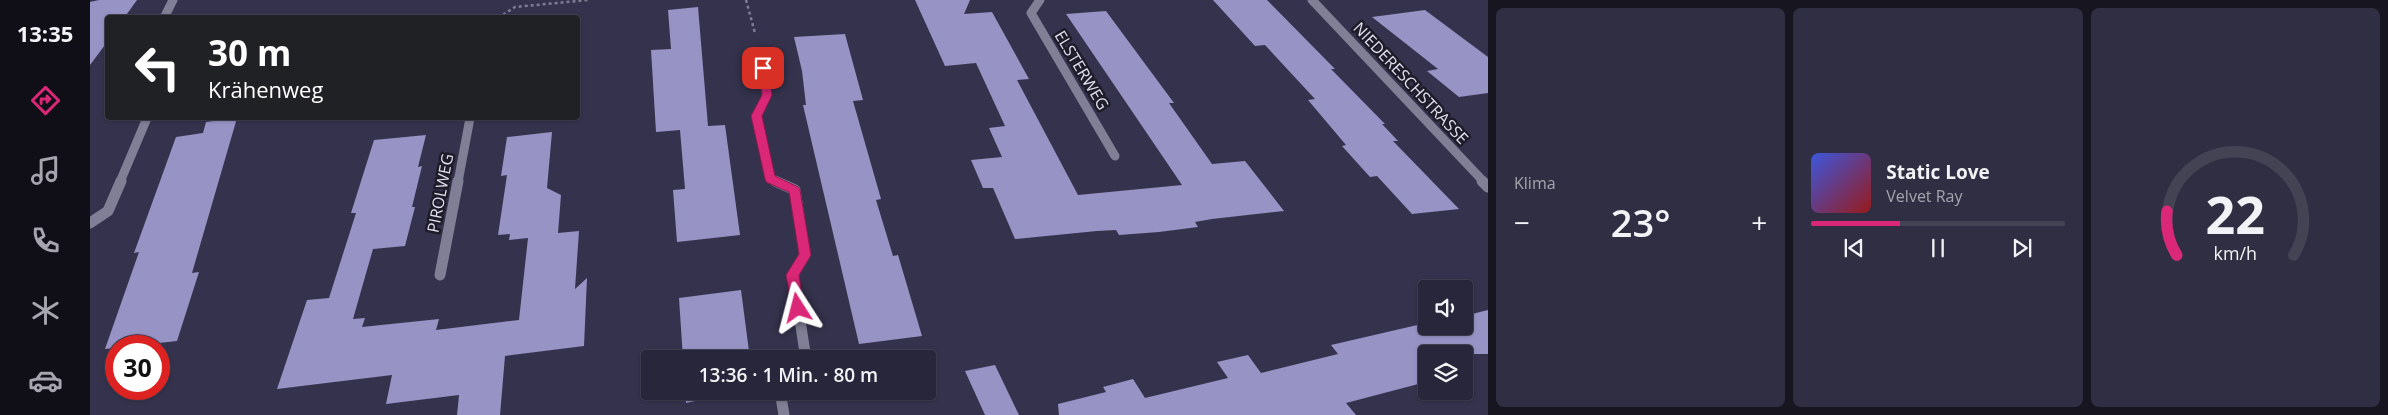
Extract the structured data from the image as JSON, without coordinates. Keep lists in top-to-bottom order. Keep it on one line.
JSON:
{"streets":{"street":["ELSTERWEG","NIEDERESCHSTRASSE","PIROLWEG"]},"page":{"tabs":"13:35","tile":"Klima","turn":["30 m","Krähenweg"],"song":["Static Love","Velvet Ray"],"heat":["−","23°","+"],"limit":"30","trip":"13:36 · 1 Min. · 80 m","gauge":["22","km/h"]}}
